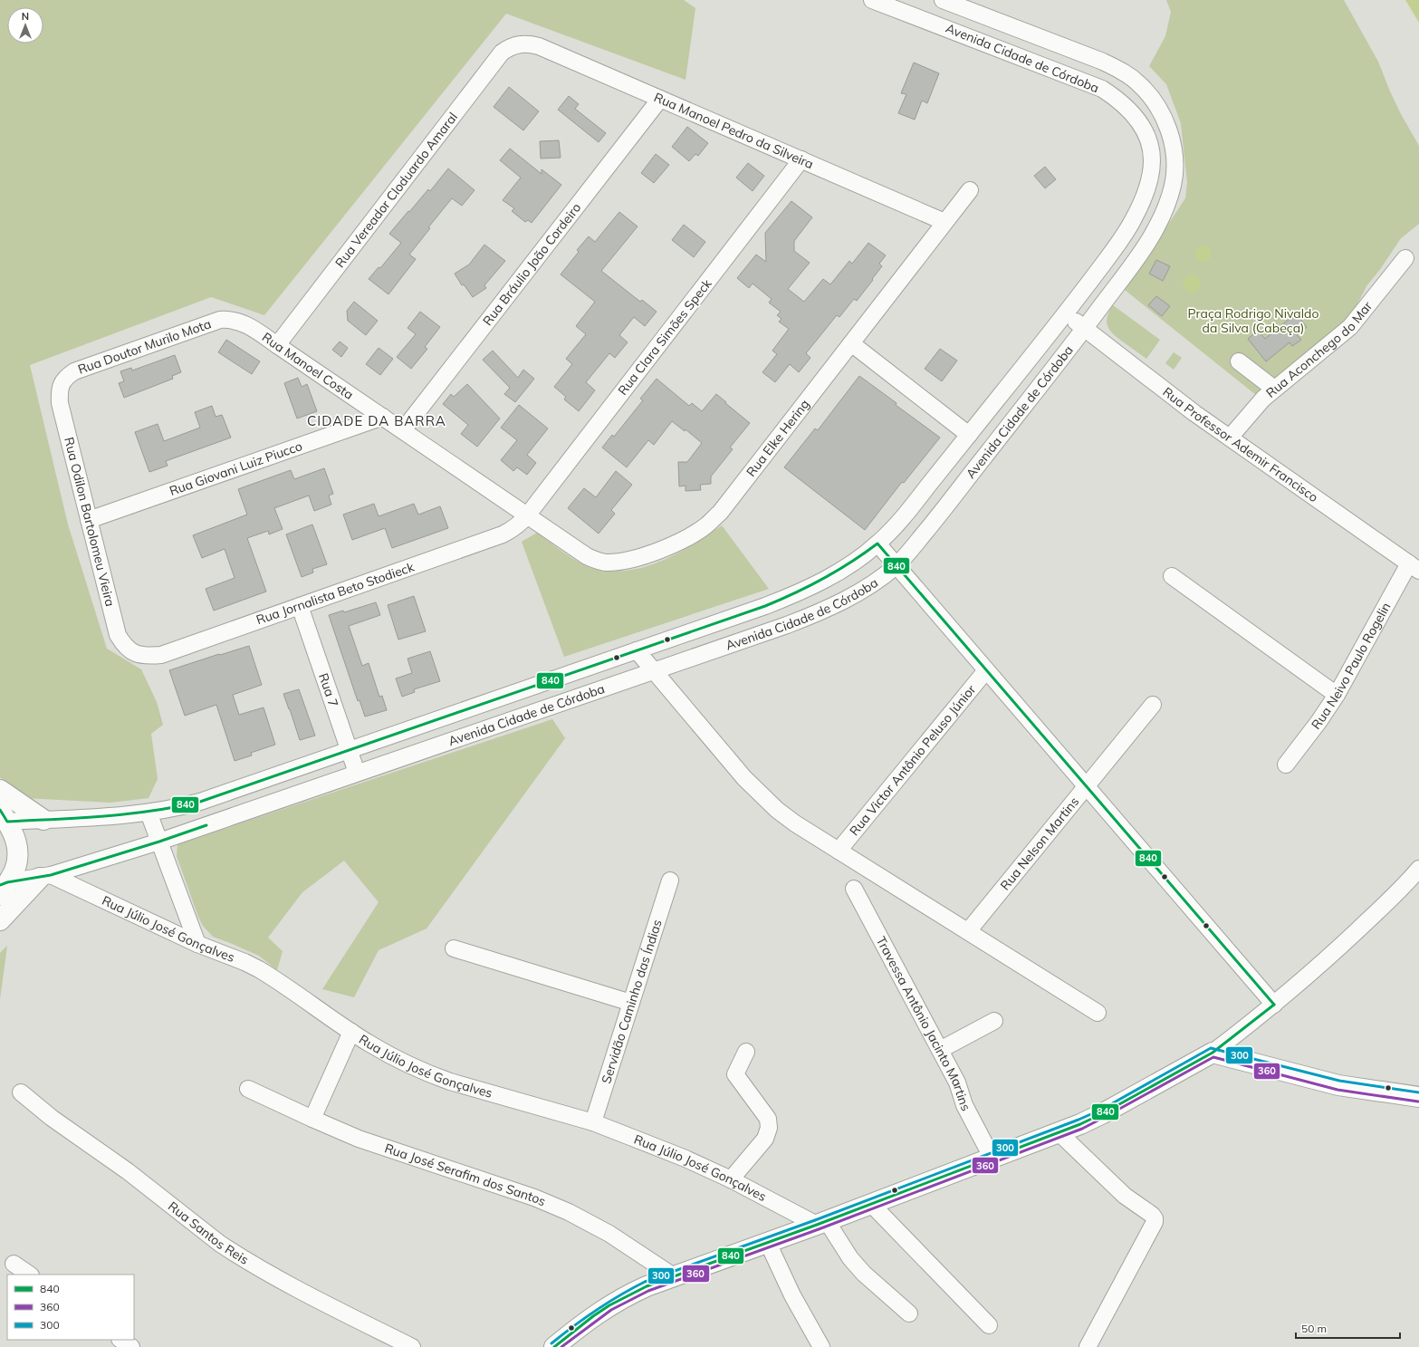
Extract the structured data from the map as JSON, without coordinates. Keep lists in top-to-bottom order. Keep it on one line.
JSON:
{"streets":{"street":["Avenida Cidade de Córdoba","Rua Manoel Pedro da Silveira","Rua Vereador Cloduardo Amaral","Rua Bráulio João Cordeiro","Rua Clara Simões Speck","Rua Doutor Murilo Mota","Rua Aconchego do Mar","Rua Manoel Costa","Rua Elke Hering","Rua Professor Ademir Francisco","Rua Giovani Luiz Piucco","Rua Odilon Bartolomeu Vieira","Rua Jornalista Beto Stodieck","Rua Neivo Paulo Rogelin","Rua 7","Rua Victor Antônio Peluso Júnior","Rua Nelson Martins","Rua Júlio José Gonçalves","Servidão Caminho das Índias","Travessa Antônio Jacinto Martins","Rua José Serafim dos Santos","Rua Santos Reis"]},"crossings":[["Avenida Cidade de Córdoba","Rua Professor Ademir Francisco"],["Avenida Cidade de Córdoba","Rua 7"],["Avenida Cidade de Córdoba","Rua Júlio José Gonçalves"],["Rua Manoel Pedro da Silveira","Rua Vereador Cloduardo Amaral"],["Rua Manoel Pedro da Silveira","Rua Bráulio João Cordeiro"],["Rua Manoel Pedro da Silveira","Rua Clara Simões Speck"],["Rua Manoel Pedro da Silveira","Rua Elke Hering"],["Rua Vereador Cloduardo Amaral","Rua Manoel Costa"],["Rua Bráulio João Cordeiro","Rua Manoel Costa"],["Rua Clara Simões Speck","Rua Manoel Costa"],["Rua Clara Simões Speck","Rua Elke Hering"],["Rua Clara Simões Speck","Rua Jornalista Beto Stodieck"],["Rua Doutor Murilo Mota","Rua Manoel Costa"],["Rua Doutor Murilo Mota","Rua Odilon Bartolomeu Vieira"],["Rua Aconchego do Mar","Rua Professor Ademir Francisco"],["Rua Manoel Costa","Rua Elke Hering"],["Rua Manoel Costa","Rua Giovani Luiz Piucco"],["Rua Manoel Costa","Rua Jornalista Beto Stodieck"],["Rua Elke Hering","Rua Jornalista Beto Stodieck"],["Rua Professor Ademir Francisco","Rua Neivo Paulo Rogelin"],["Rua Giovani Luiz Piucco","Rua Odilon Bartolomeu Vieira"],["Rua Odilon Bartolomeu Vieira","Rua Jornalista Beto Stodieck"],["Rua Jornalista Beto Stodieck","Rua 7"],["Rua Júlio José Gonçalves","Servidão Caminho das Índias"]],"districts":["CIDADE DA BARRA"],"parks":["Praça Rodrigo Nivaldo da Silva (Cabeça)"],"lines":["transit line 840","transit line 300","transit line 360"],"legend":["840","360","300"],"scale_bar":"50 m","north":"top"}
